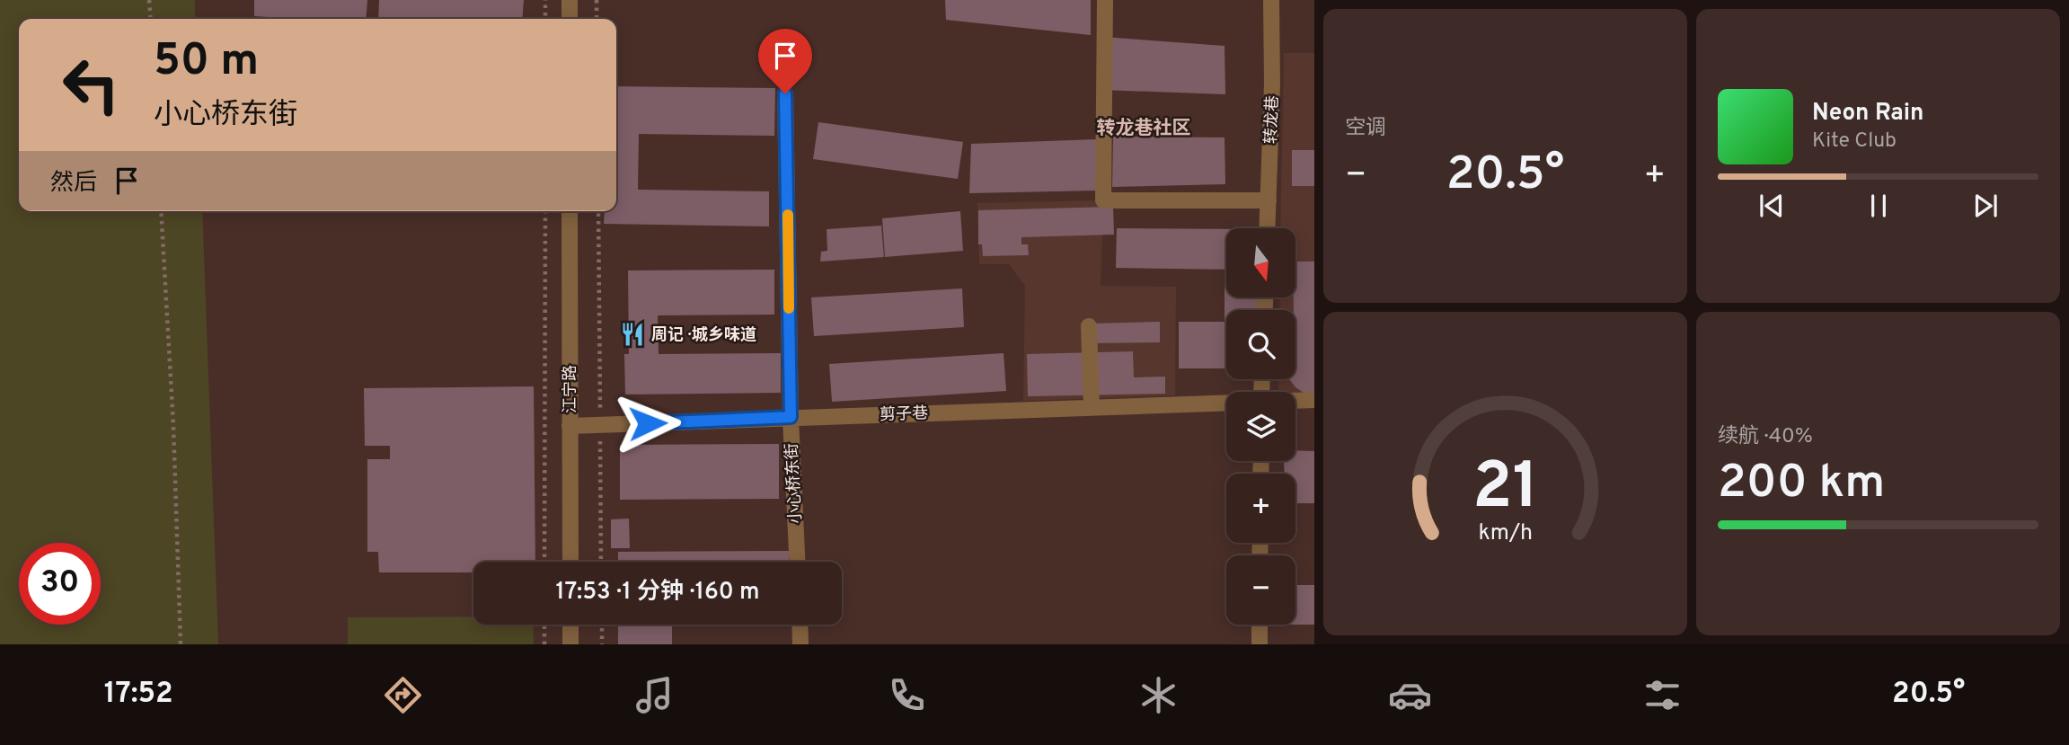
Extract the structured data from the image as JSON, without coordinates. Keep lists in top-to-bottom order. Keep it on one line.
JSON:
{"streets":{"street":["转龙巷","江宁路","剪子巷","小心桥东街"]},"crossings":[["江宁路","剪子巷"],["剪子巷","小心桥东街"]],"districts":["转龙巷社区"],"places":{"restaurant":["周记 · 城乡味道"]},"north":"bottom","page":{"tile":["空调",["续航 · 40%","200 km"]],"turn":["50 m","小心桥东街"],"song":["Neon Rain","Kite Club"],"then":"然后","heat":["−","20.5°","+"],"map_buttons":["+","−"],"limit":"30","trip":"17:53 · 1 分钟 · 160 m","tabs":["17:52","20.5°"],"gauge":["21","km/h"]}}
